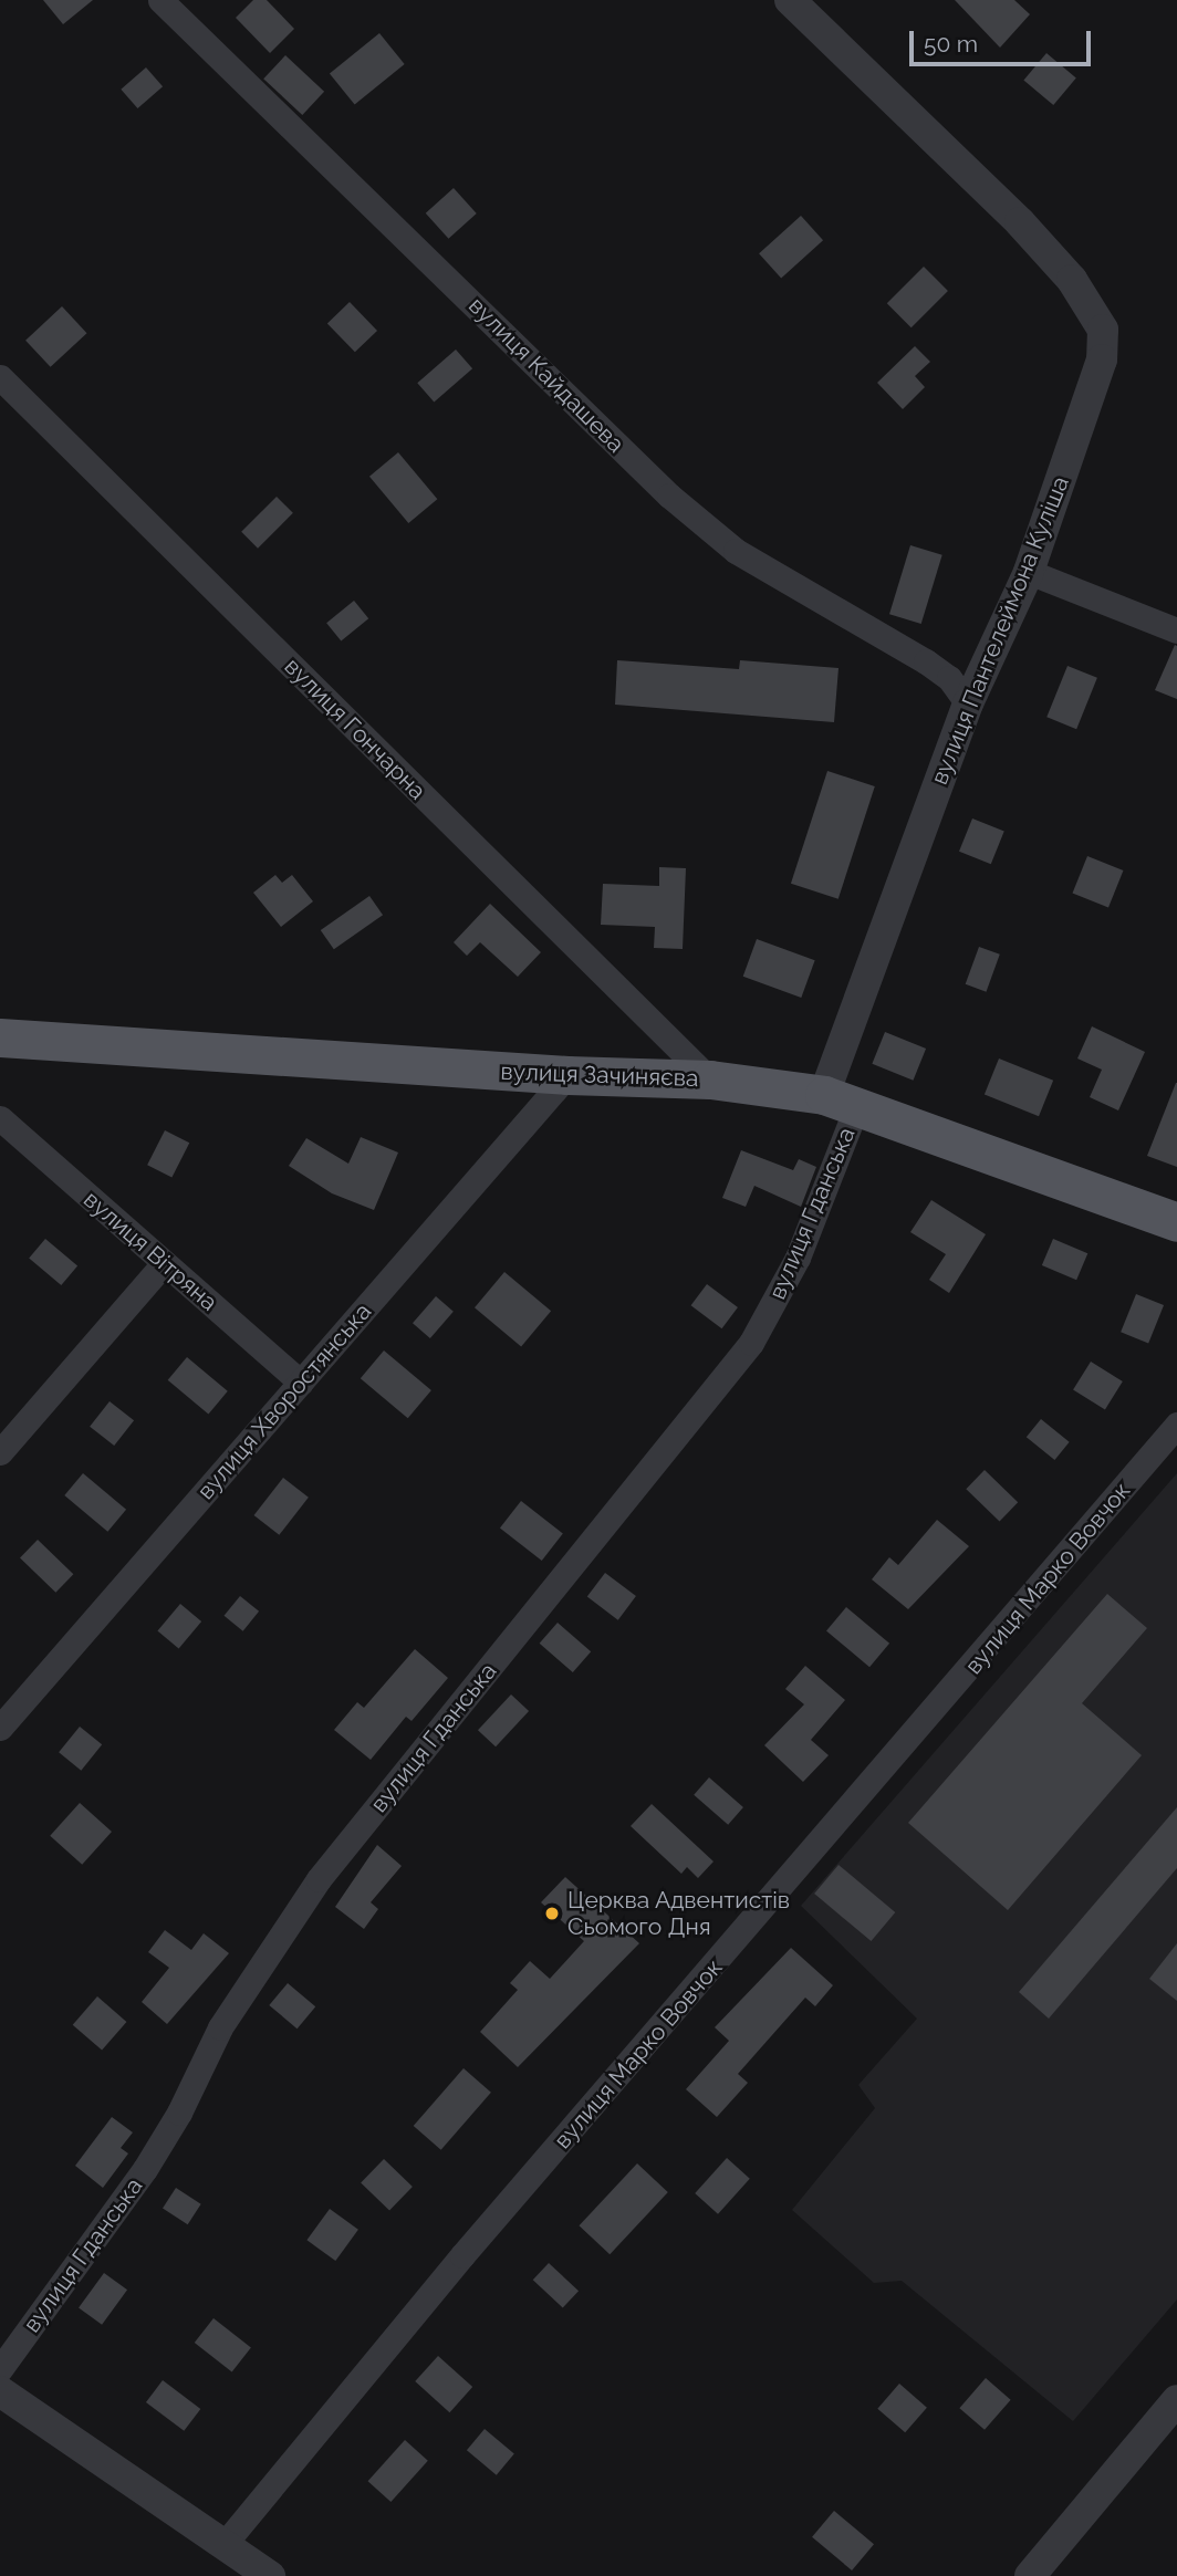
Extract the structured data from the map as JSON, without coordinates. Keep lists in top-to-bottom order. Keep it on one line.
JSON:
{"streets":{"main road":["вулиця Зачиняєва"],"street":["вулиця Кайдашева","вулиця Пантелеймона Куліша","вулиця Гончарна","вулиця Гданська","вулиця Вітряна","вулиця Хворостянська","вулиця Марко Вовчок"]},"crossings":[["вулиця Кайдашева","вулиця Пантелеймона Куліша"],["вулиця Пантелеймона Куліша","вулиця Зачиняєва"],["вулиця Пантелеймона Куліша","вулиця Гданська"],["вулиця Гончарна","вулиця Зачиняєва"],["вулиця Зачиняєва","вулиця Гданська"],["вулиця Зачиняєва","вулиця Хворостянська"],["вулиця Вітряна","вулиця Хворостянська"]],"places":["Церква Адвентистів Сьомого Дня"],"scale_bar":"50 m"}
